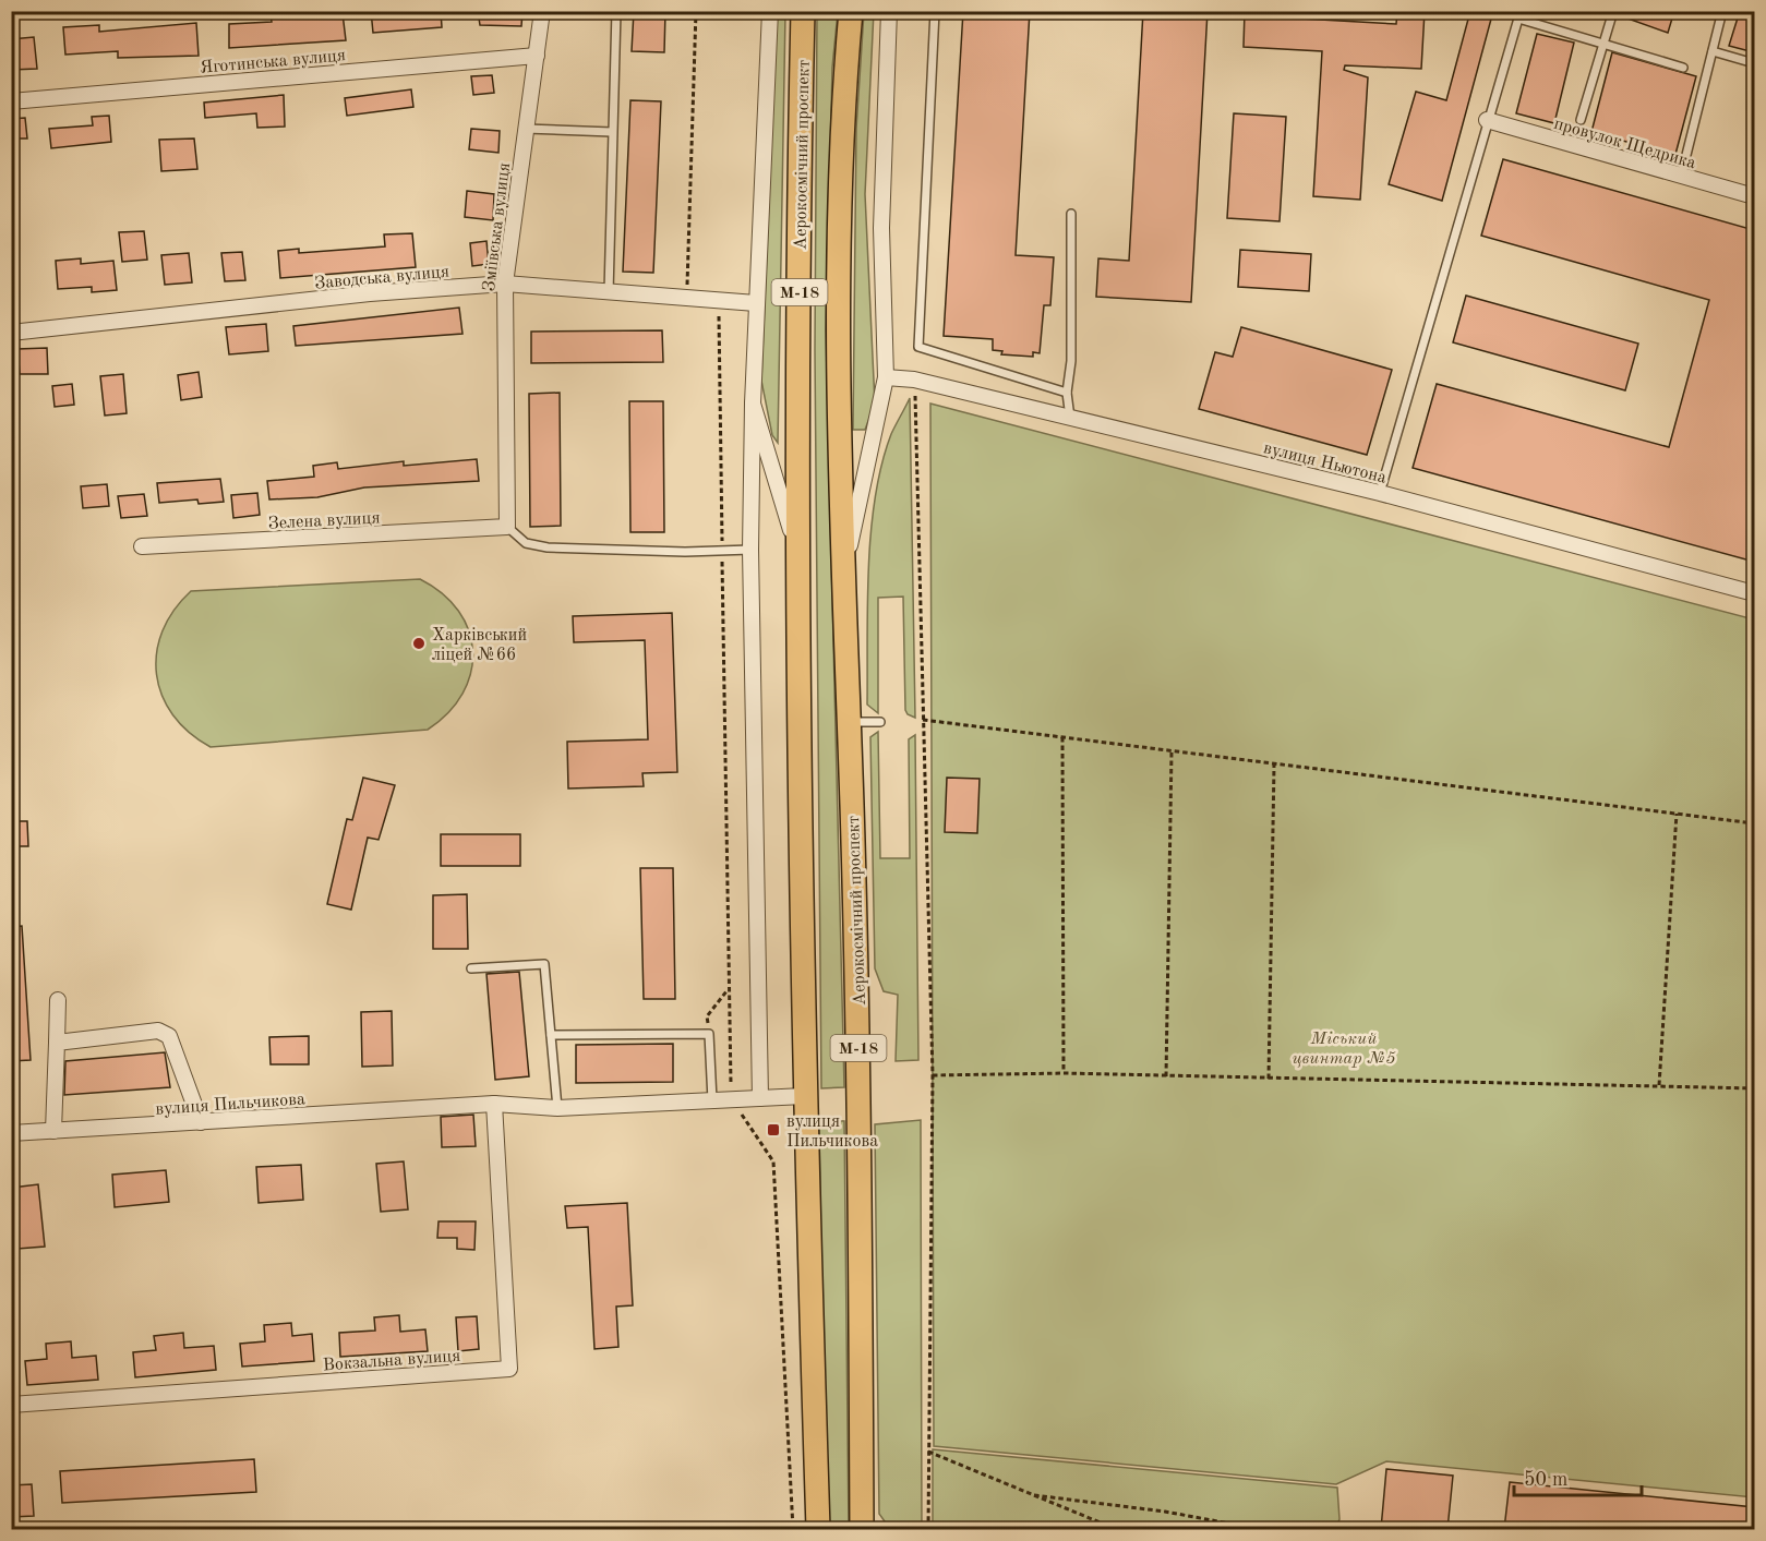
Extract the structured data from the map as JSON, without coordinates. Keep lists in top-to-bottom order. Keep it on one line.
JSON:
{"streets":{"main road":["Аерокосмічний проспект","М-18"],"street":["Яготинська вулиця","провулок Щедрика","Зміївська вулиця","Заводська вулиця","вулиця Ньютона","Зелена вулиця","вулиця Пильчикова","Вокзальна вулиця"]},"crossings":[["Яготинська вулиця","Зміївська вулиця"],["Аерокосмічний проспект","Заводська вулиця"],["Аерокосмічний проспект","вулиця Ньютона"],["Аерокосмічний проспект","вулиця Пильчикова"],["Зміївська вулиця","Заводська вулиця"],["Зміївська вулиця","Зелена вулиця"],["вулиця Пильчикова","Вокзальна вулиця"]],"parks":["Міський цвинтар №5"],"places":{"other":["Харківський ліцей №66"],"transit":["вулиця Пильчикова"]},"scale_bar":"50 m"}
